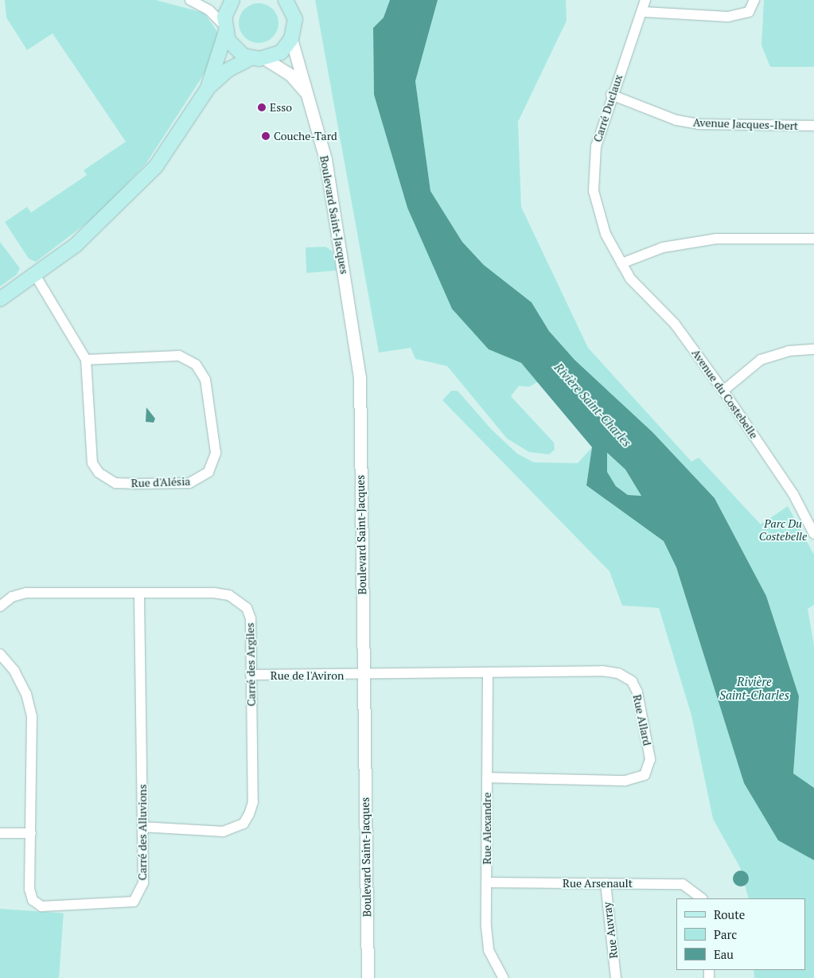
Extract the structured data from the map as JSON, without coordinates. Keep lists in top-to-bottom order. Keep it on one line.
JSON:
{"streets":{"street":["Carré Duclaux","Avenue Jacques-Ibert","Boulevard Saint-Jacques","Avenue du Costebelle","Rue d'Alésia","Carré des Argiles","Rue de l'Aviron","Rue Allard","Rue Alexandre","Carré des Alluvions","Rue Arsenault","Rue Auvray"]},"crossings":[["Carré Duclaux","Avenue Jacques-Ibert"],["Carré Duclaux","Avenue du Costebelle"],["Boulevard Saint-Jacques","Rue de l'Aviron"],["Boulevard Saint-Jacques","Rue Allard"],["Carré des Argiles","Rue de l'Aviron"],["Carré des Argiles","Carré des Alluvions"],["Rue de l'Aviron","Rue Allard"],["Rue Allard","Rue Alexandre"],["Rue Alexandre","Rue Arsenault"],["Rue Arsenault","Rue Auvray"]],"water":["Rivière Saint-Charles"],"parks":["Parc Du Costebelle"],"places":["Esso","Couche-Tard"],"legend":["Route","Parc","Eau"]}
